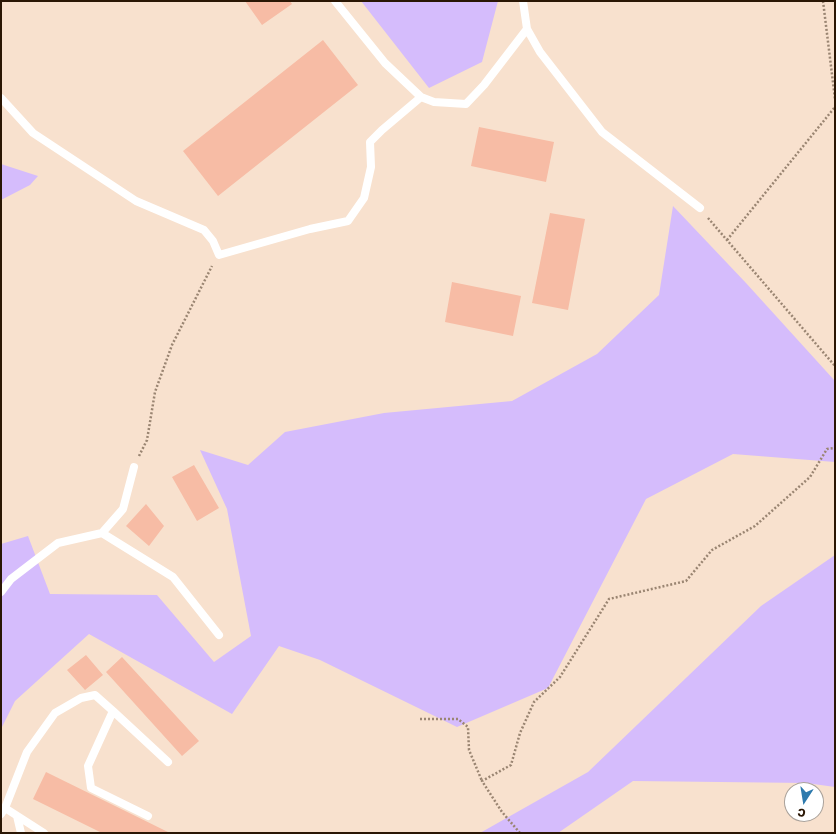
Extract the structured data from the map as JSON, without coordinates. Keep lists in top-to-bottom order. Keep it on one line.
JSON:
{"north":"bottom"}
